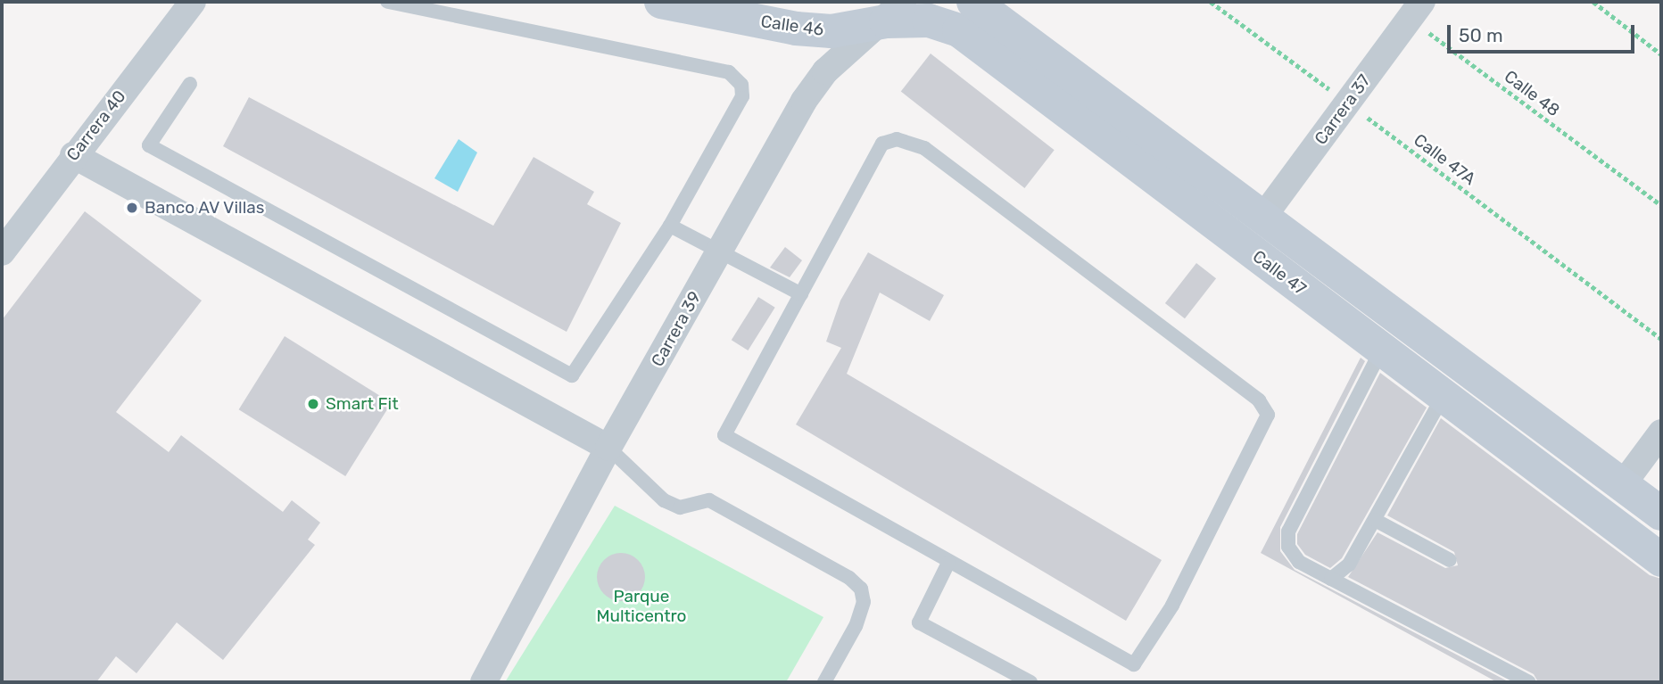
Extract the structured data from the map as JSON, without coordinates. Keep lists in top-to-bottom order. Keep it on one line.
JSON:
{"streets":{"main road":["Calle 46","Calle 47"],"street":["Carrera 37","Carrera 40","Carrera 39"],"path":["Calle 48","Calle 47A"]},"crossings":[["Calle 46","Calle 47"],["Calle 46","Carrera 39"],["Calle 48","Carrera 37"],["Carrera 37","Calle 47A"],["Carrera 37","Calle 47"],["Calle 47","Carrera 39"]],"parks":["Parque Multicentro"],"places":["Banco AV Villas","Smart Fit"],"scale_bar":"50 m"}
